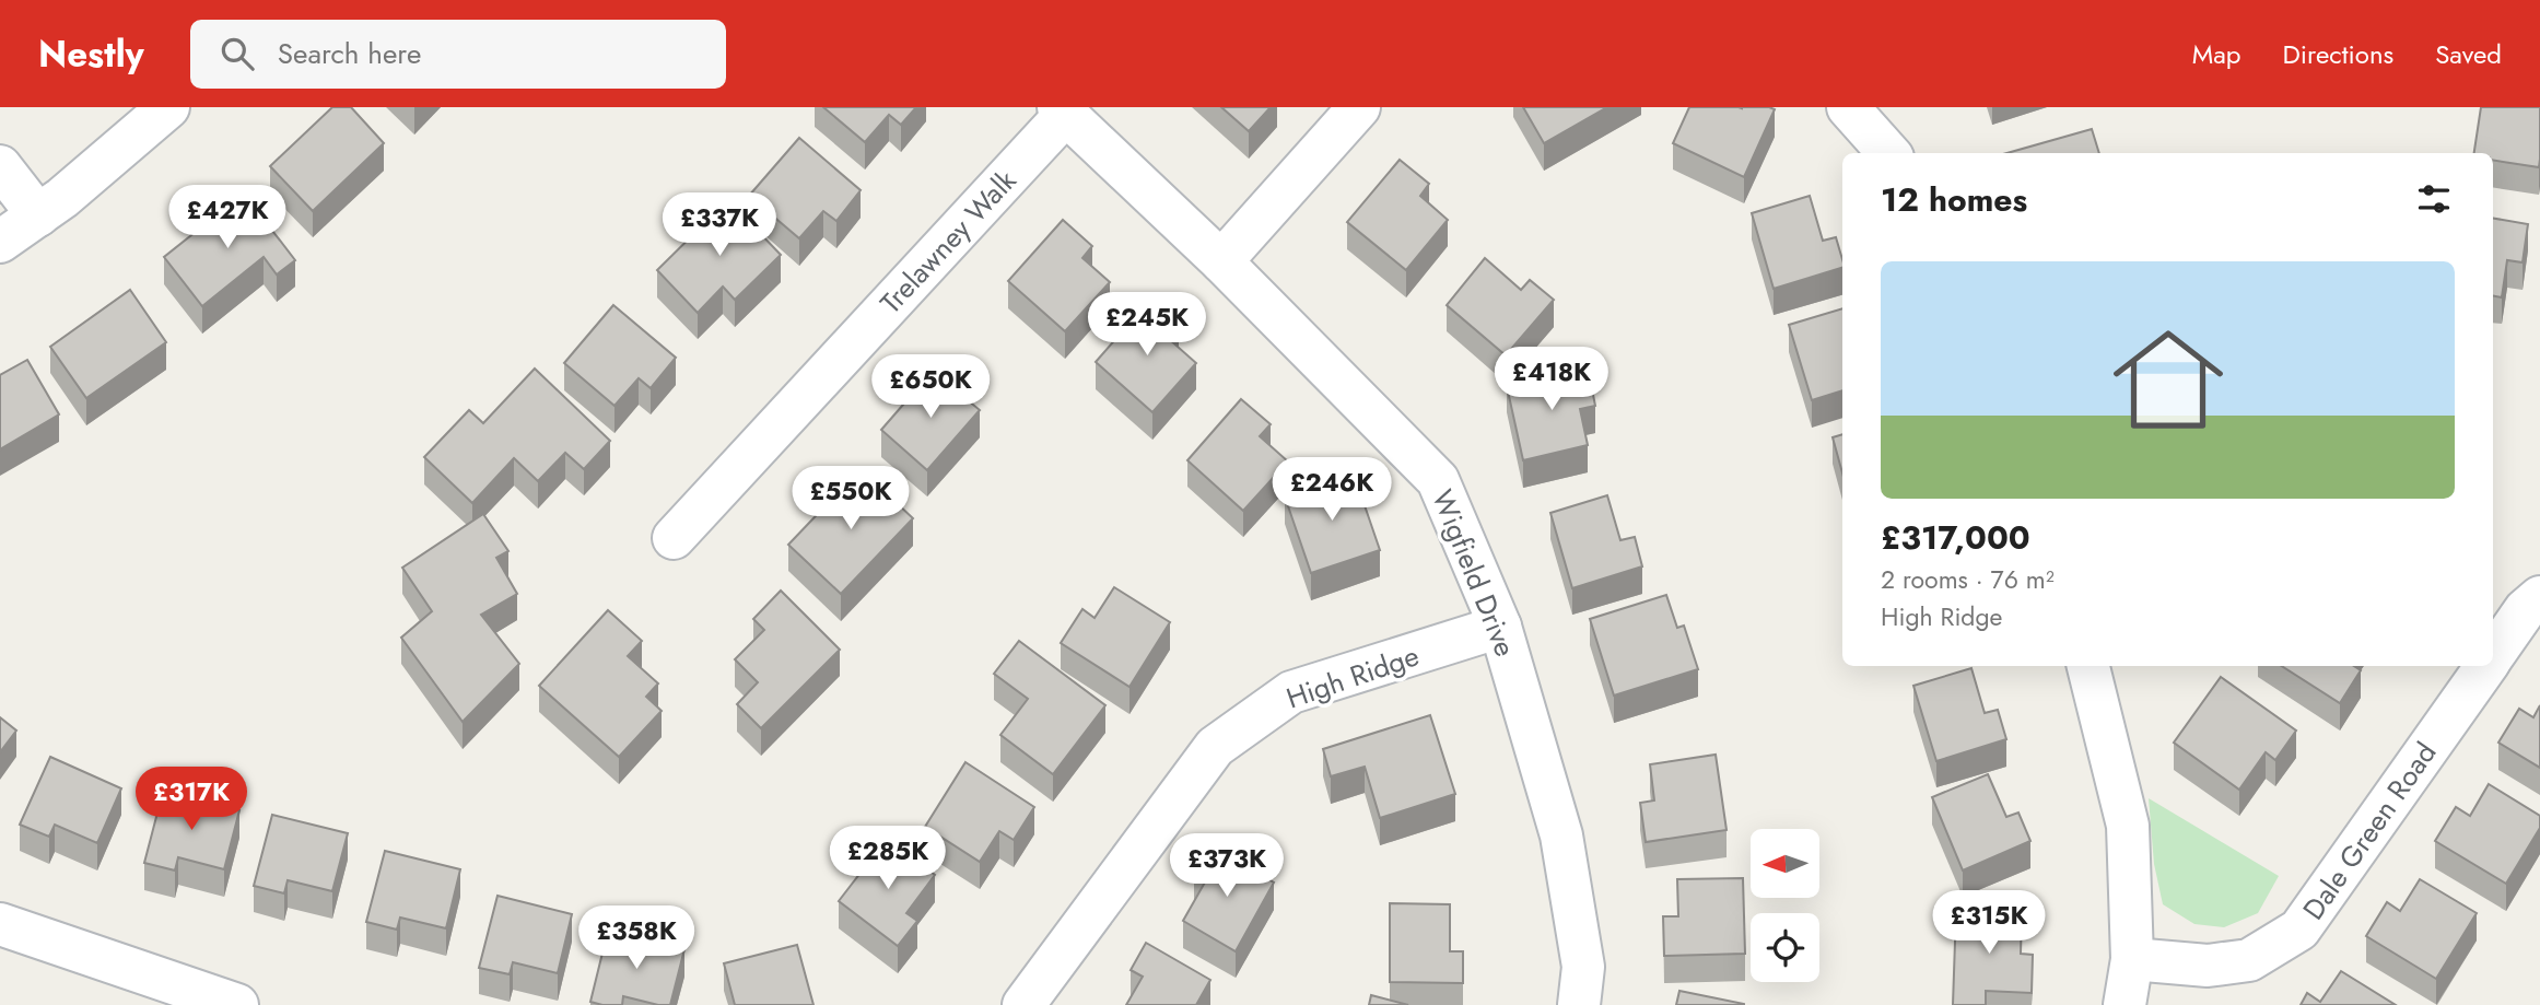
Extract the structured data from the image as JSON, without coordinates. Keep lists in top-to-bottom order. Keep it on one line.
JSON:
{"streets":{"street":["Trelawney Walk","Wigfield Drive","High Ridge","Dale Green Road"]},"crossings":[["Trelawney Walk","Wigfield Drive"],["Wigfield Drive","High Ridge"]],"north":"left","page":{"header":"Nestly","search":"Search here","nav":["Map","Directions","Saved"],"heading":"12 homes","price":["£427K","£337K","£245K","£418K","£650K","£246K","£550K","£317K","£285K","£373K","£315K","£358K"],"list":[{"name":"£317,000","note":"2 rooms · 76 m² · High Ridge"}]}}
